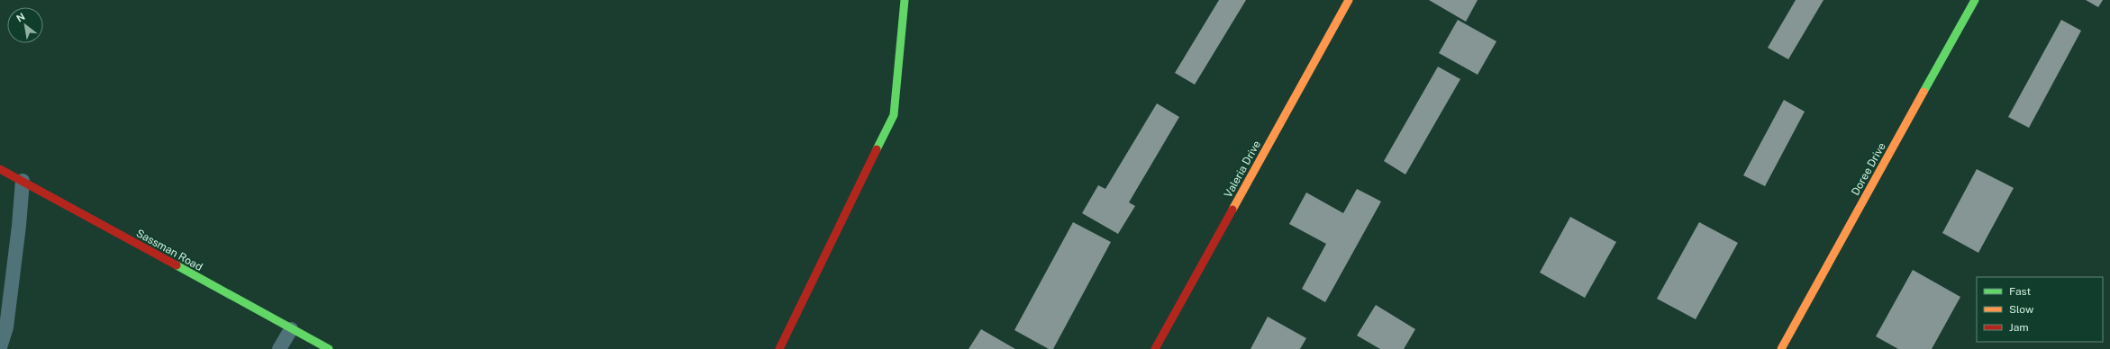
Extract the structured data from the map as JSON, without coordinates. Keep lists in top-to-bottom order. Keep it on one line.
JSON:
{"streets":{"street":["Valeria Drive","Doree Drive","Sassman Road"]},"legend":["Fast","Slow","Jam"],"north":"top left"}
